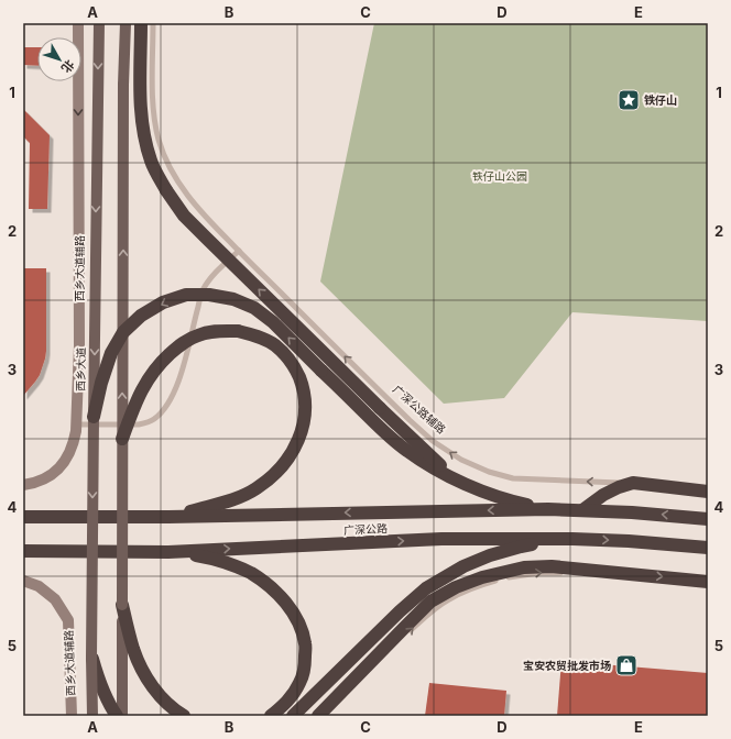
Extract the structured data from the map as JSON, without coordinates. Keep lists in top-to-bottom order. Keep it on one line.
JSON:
{"streets":{"highway":["广深公路"],"main road":["西乡大道"],"street":["西乡大道辅路"],"lane":["广深公路辅路"]},"one_way":["西乡大道辅路","广深公路辅路"],"parks":["铁仔山公园"],"places":{"place":["铁仔山"],"shop":["宝安农贸批发市场"]},"north":"bottom right","grid":{"columns":["A","B","C","D","E"],"rows":["1","2","3","4","5"]}}
